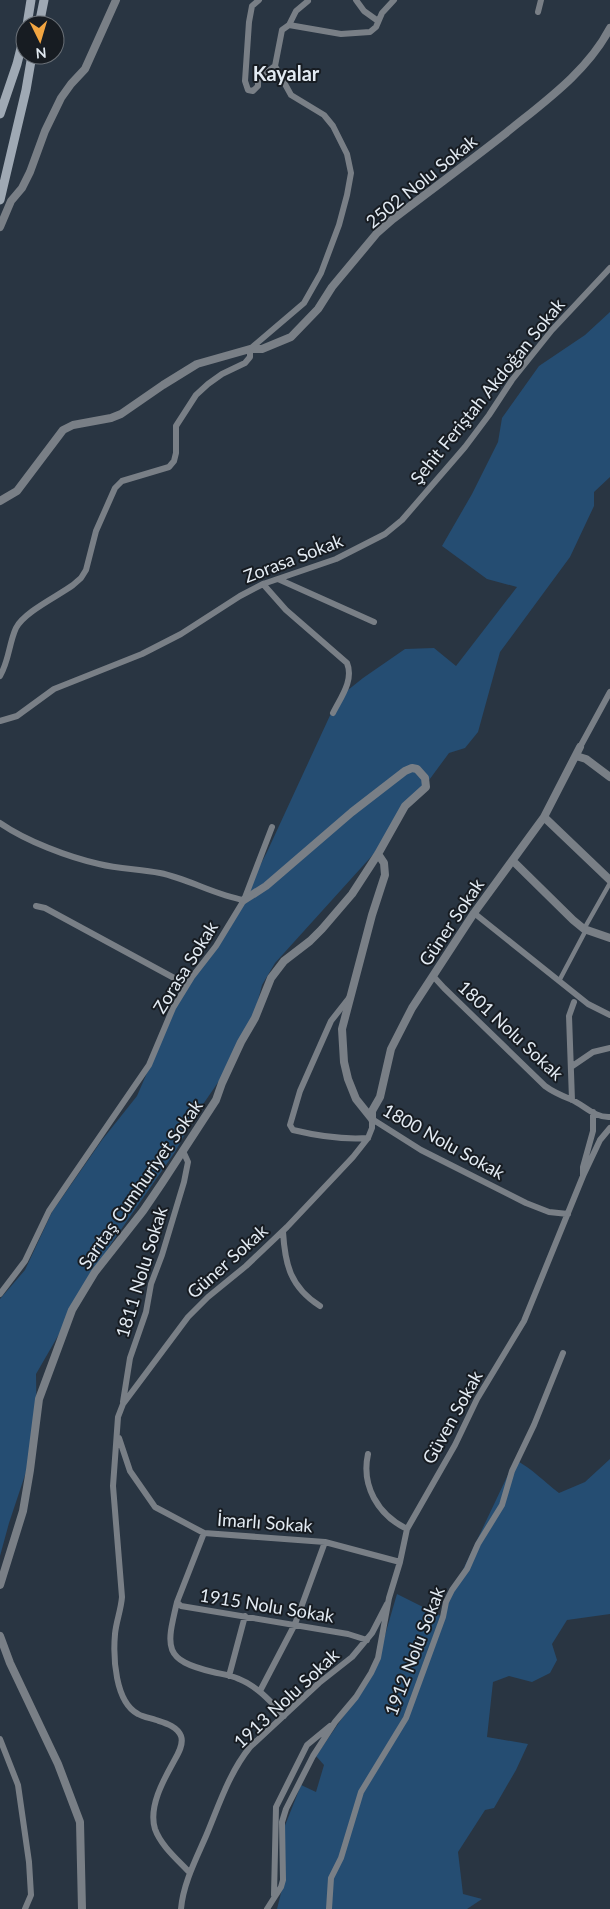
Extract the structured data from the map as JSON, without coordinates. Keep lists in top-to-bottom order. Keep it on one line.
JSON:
{"streets":{"street":["2502 Nolu Sokak","Şehit Feriştah Akdoğan Sokak","Zorasa Sokak","Güner Sokak","1801 Nolu Sokak","1800 Nolu Sokak","Sarıtaş Cumhuriyet Sokak","1811 Nolu Sokak","Güven Sokak","İmarlı Sokak","1915 Nolu Sokak","1912 Nolu Sokak","1913 Nolu Sokak"]},"crossings":[["Şehit Feriştah Akdoğan Sokak","Zorasa Sokak"],["Zorasa Sokak","Sarıtaş Cumhuriyet Sokak"],["Güner Sokak","1801 Nolu Sokak"],["Güner Sokak","1800 Nolu Sokak"],["Güner Sokak","1811 Nolu Sokak"],["Güner Sokak","İmarlı Sokak"],["Güner Sokak","1913 Nolu Sokak"],["1800 Nolu Sokak","Sarıtaş Cumhuriyet Sokak"],["1800 Nolu Sokak","Güven Sokak"],["Sarıtaş Cumhuriyet Sokak","1811 Nolu Sokak"],["Güven Sokak","İmarlı Sokak"],["Güven Sokak","1913 Nolu Sokak"],["İmarlı Sokak","1915 Nolu Sokak"],["1915 Nolu Sokak","1913 Nolu Sokak"]],"districts":["Kayalar"],"north":"bottom"}
